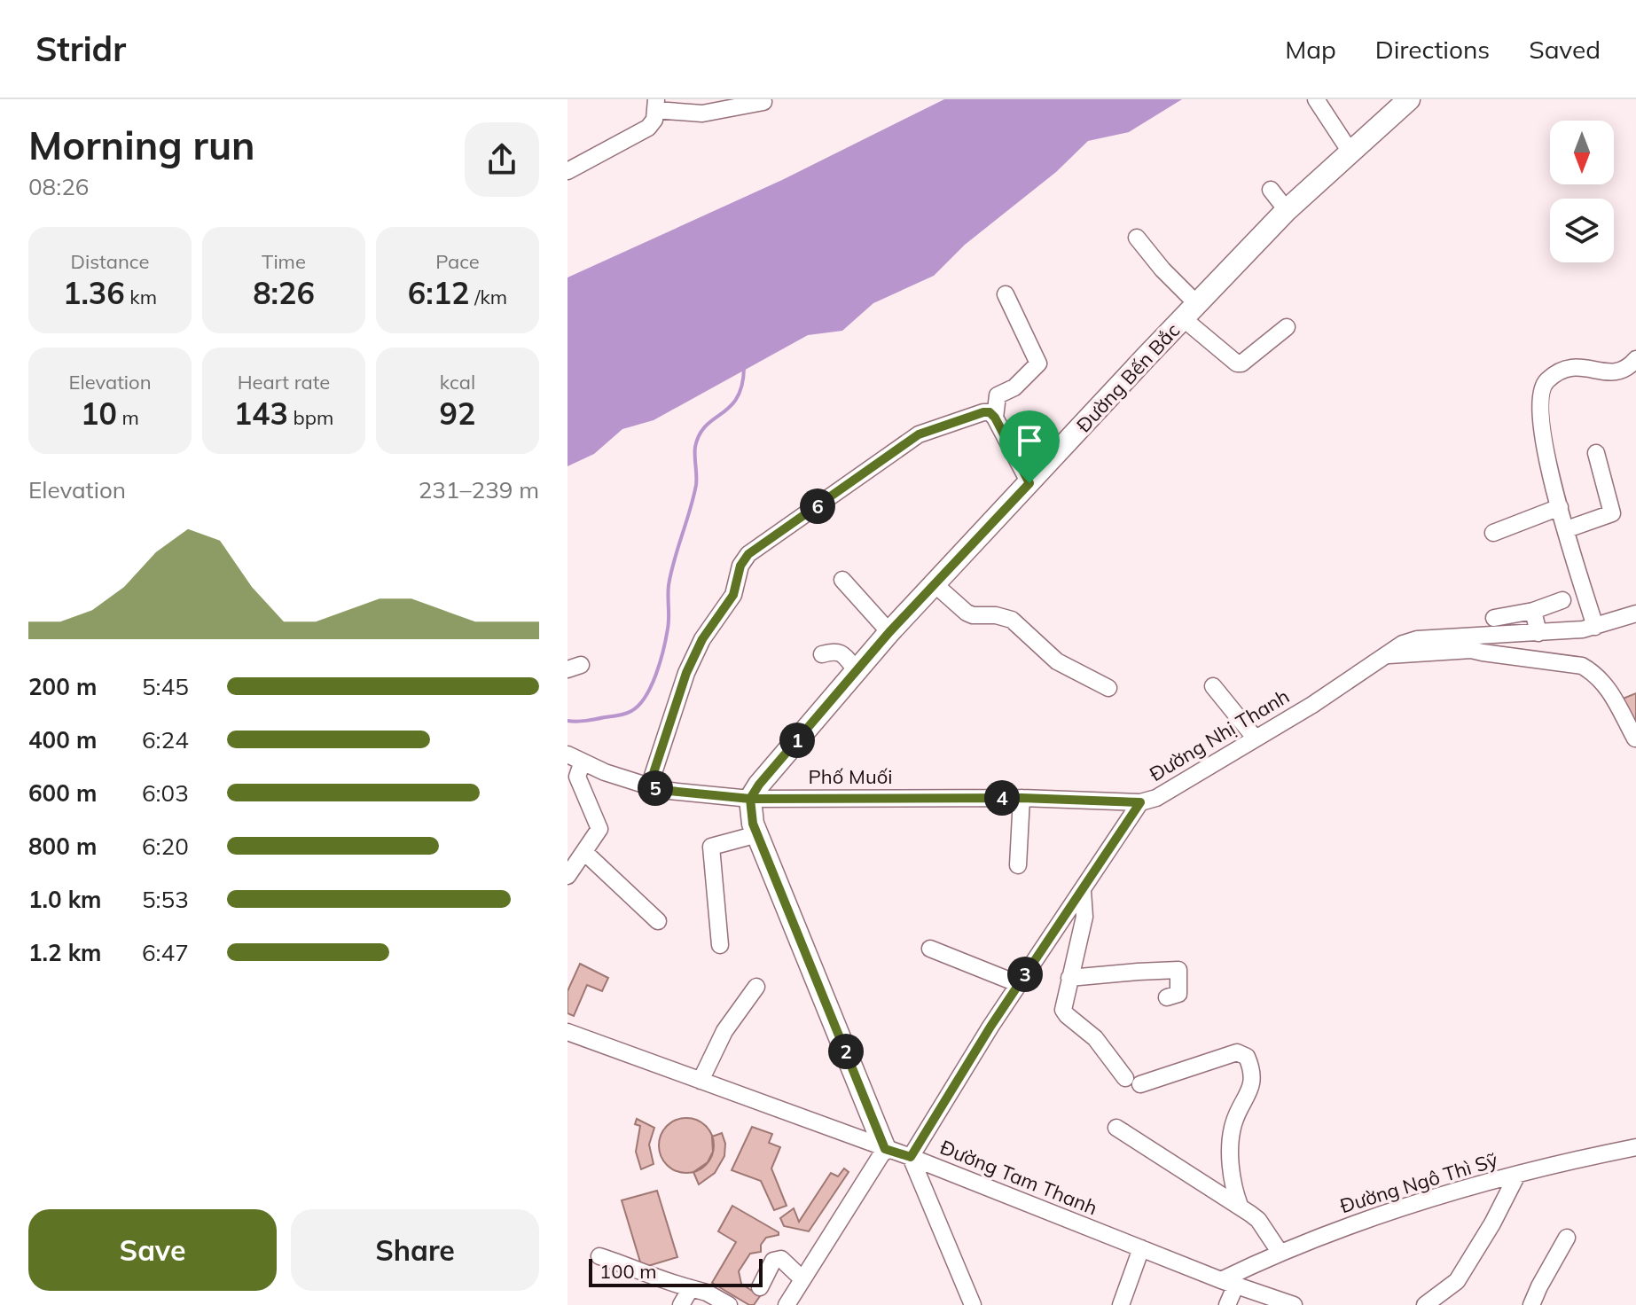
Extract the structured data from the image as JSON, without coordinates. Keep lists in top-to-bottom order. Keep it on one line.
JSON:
{"streets":{"main road":["Đường Bến Bắc"],"street":["Đường Nhị Thanh","Phố Muối","Đường Tam Thanh","Đường Ngô Thì Sỹ"]},"crossings":[["Đường Bến Bắc","Phố Muối"],["Đường Nhị Thanh","Phố Muối"],["Đường Nhị Thanh","Đường Tam Thanh"],["Đường Tam Thanh","Đường Ngô Thì Sỹ"]],"scale_bar":"100 m","north":"bottom","page":{"header":"Stridr","nav":["Map","Directions","Saved"],"heading":["Morning run","08:26"],"stats":[["Distance","1.36 km"],["Time","8:26"],["Pace","6:12 /km"],["Elevation","10 m"],["Heart rate","143 bpm"],["kcal","92"]],"chart":["Elevation","231–239 m"],"pins":["6","1","5","4","3","2"],"list":[{"name":"200 m","note":"5:45"},{"name":"400 m","note":"6:24"},{"name":"600 m","note":"6:03"},{"name":"800 m","note":"6:20"},{"name":"1.0 km","note":"5:53"},{"name":"1.2 km","note":"6:47"}],"buttons":["Save","Share"],"scale":"100 m"}}
